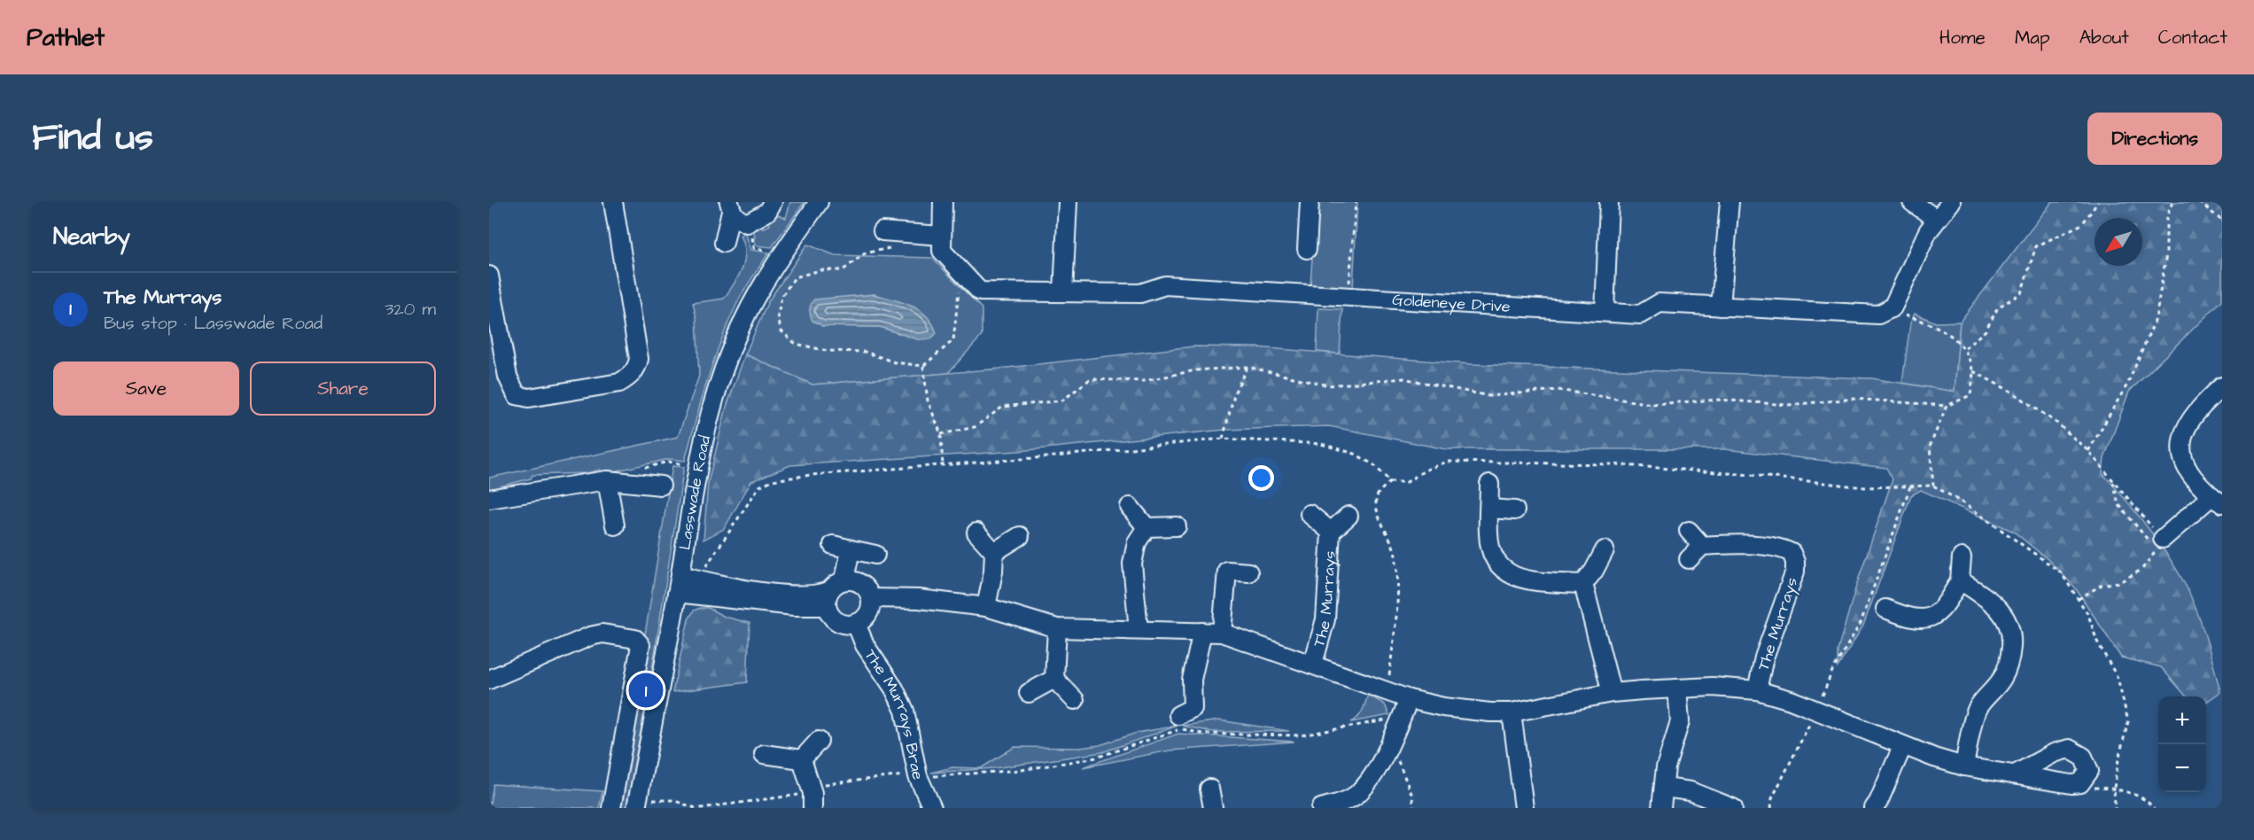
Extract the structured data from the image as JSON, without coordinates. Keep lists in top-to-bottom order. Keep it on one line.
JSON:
{"streets":{"street":["Goldeneye Drive","Lasswade Road","The Murrays","The Murrays Brae"]},"crossings":[["The Murrays","The Murrays Brae"]],"north":"bottom left","page":{"header":"Pathlet","nav":["Home","Map","About","Contact"],"title":"Find us","buttons":["Directions",["Save","Share"]],"heading":"Nearby","list":[{"mark":"1","name":"The Murrays","note":"Bus stop · Lasswade Road","value":"320 m"}],"pins":"1","map_buttons":["+","−"]}}
